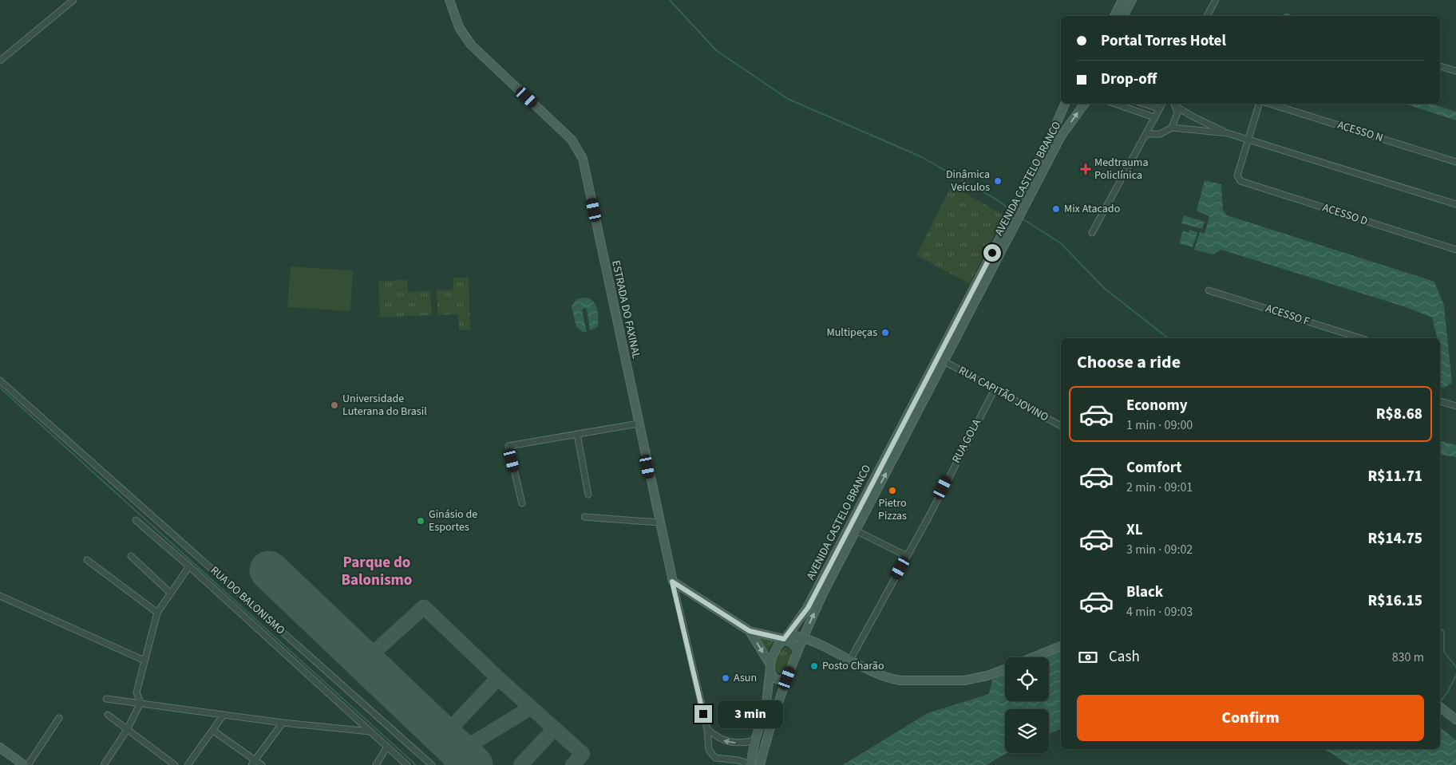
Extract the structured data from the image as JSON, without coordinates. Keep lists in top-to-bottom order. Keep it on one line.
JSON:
{"streets":{"main road":["AVENIDA CASTELO BRANCO","ESTRADA DO FAXINAL"],"street":["ACESSO N","ACESSO D","ACESSO F","RUA CAPITÃO JOVINO","RUA GOLA","RUA DO BALONISMO"]},"crossings":[["AVENIDA CASTELO BRANCO","RUA CAPITÃO JOVINO"],["RUA CAPITÃO JOVINO","RUA GOLA"]],"districts":["Parque do Balonismo"],"places":{"health":["Medtrauma Policlínica"],"other":["Dinâmica Veículos","Mix Atacado","Multipeças","Universidade Luterana do Brasil","Pietro Pizzas","Ginásio de Esportes","Posto Charão","Asun"]},"page":{"banner":["Portal Torres Hotel","Drop-off"],"heading":"Choose a ride","list":[{"name":"Economy","note":"1 min · 09:00","value":"R$8.68"},{"name":"Comfort","note":"2 min · 09:01","value":"R$11.71"},{"name":"XL","note":"3 min · 09:02","value":"R$14.75"},{"name":"Black","note":"4 min · 09:03","value":"R$16.15"}],"pay":["Cash","830 m"],"buttons":"Confirm","bubble":"3 min"}}
